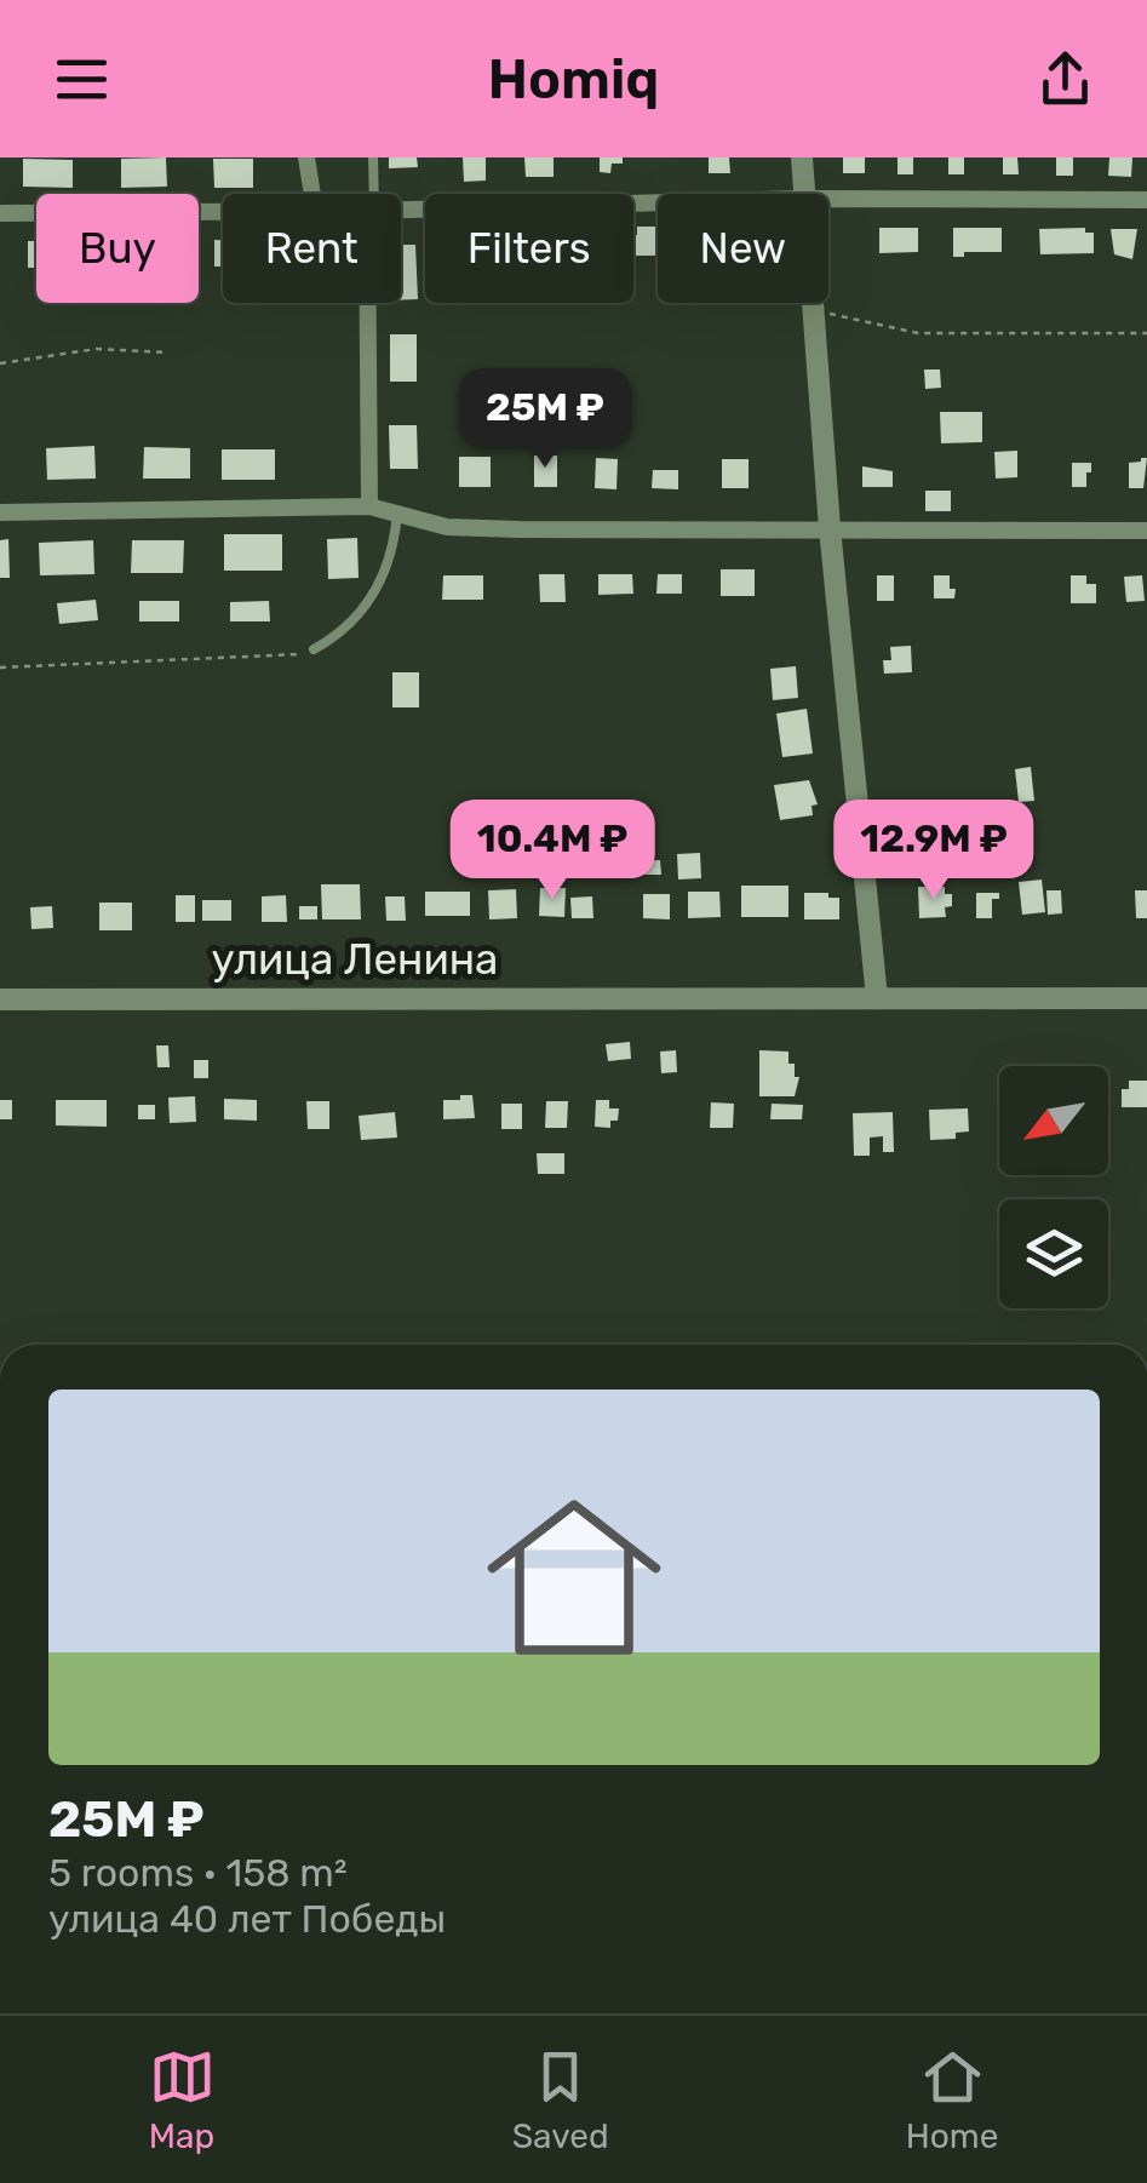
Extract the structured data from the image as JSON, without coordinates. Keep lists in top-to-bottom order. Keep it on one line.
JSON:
{"streets":{"street":["улица Ленина"]},"north":"bottom left","page":{"header":"Homiq","chip":["Buy","Rent","Filters","New"],"price":["25M ₽","10.4M ₽","12.9M ₽"],"list":[{"name":"25M ₽","note":"5 rooms · 158 m² · улица 40 лет Победы"}],"tabs":["Map","Saved","Home"]}}
